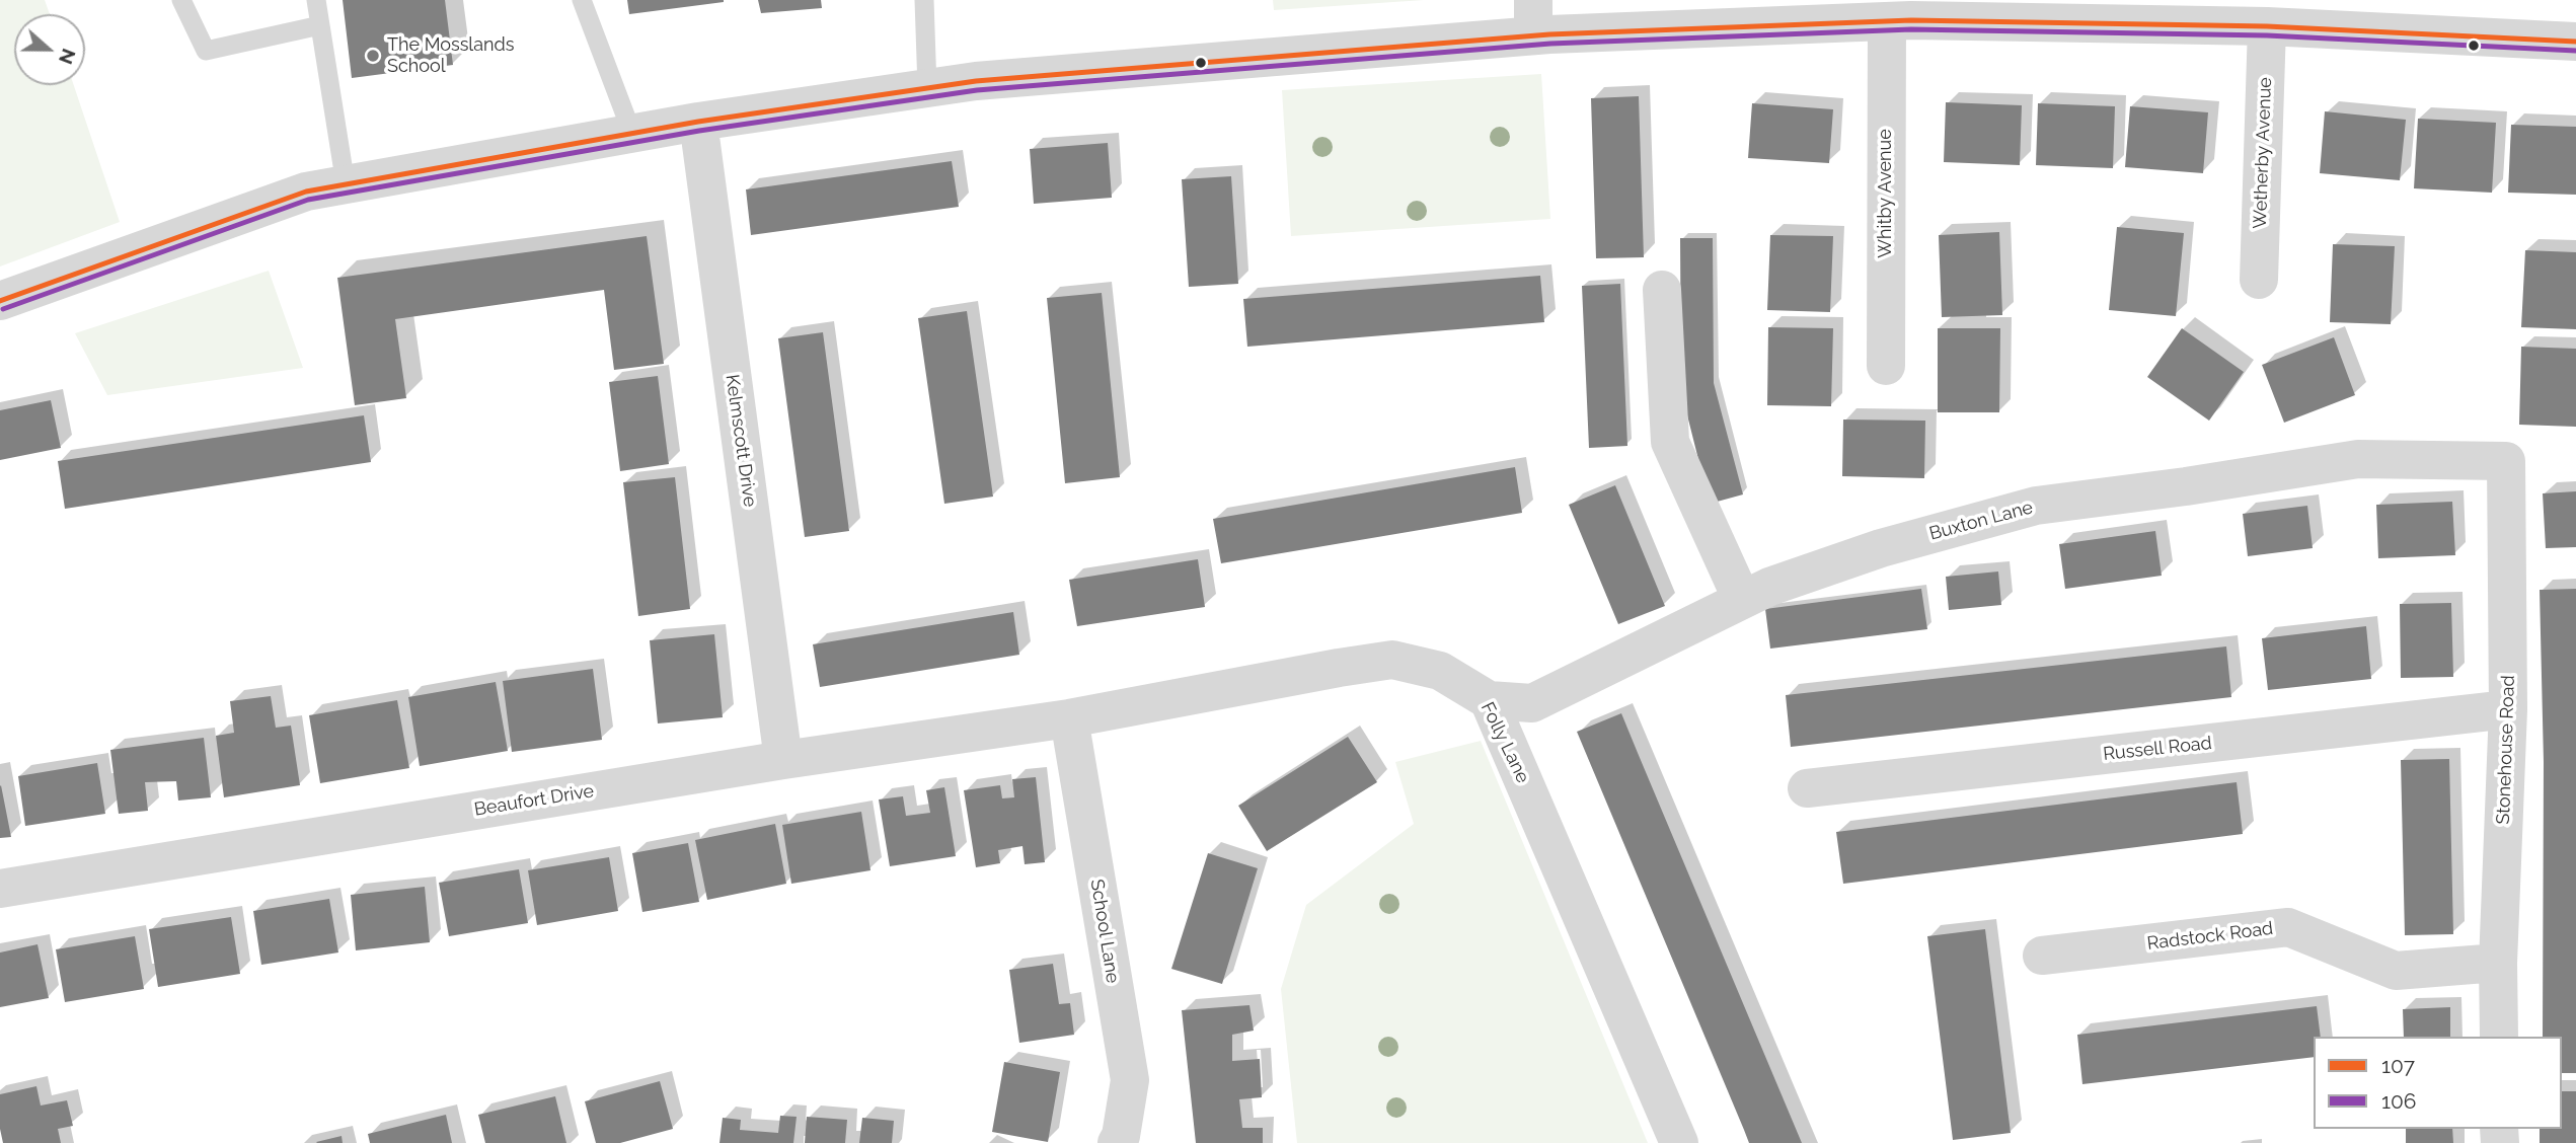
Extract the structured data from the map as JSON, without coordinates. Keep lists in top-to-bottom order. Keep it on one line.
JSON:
{"streets":{"street":["Wetherby Avenue","Whitby Avenue","Kelmscott Drive","Buxton Lane","Folly Lane","Russell Road","Stonehouse Road","Beaufort Drive","School Lane","Radstock Road"]},"crossings":[["Kelmscott Drive","Beaufort Drive"],["Buxton Lane","Folly Lane"],["Buxton Lane","Stonehouse Road"],["Folly Lane","Beaufort Drive"],["Folly Lane","School Lane"],["Russell Road","Stonehouse Road"],["Stonehouse Road","Radstock Road"],["Beaufort Drive","School Lane"]],"places":["The Mosslands School"],"lines":["transit line 107","transit line 106"],"legend":["107","106"],"north":"right"}
